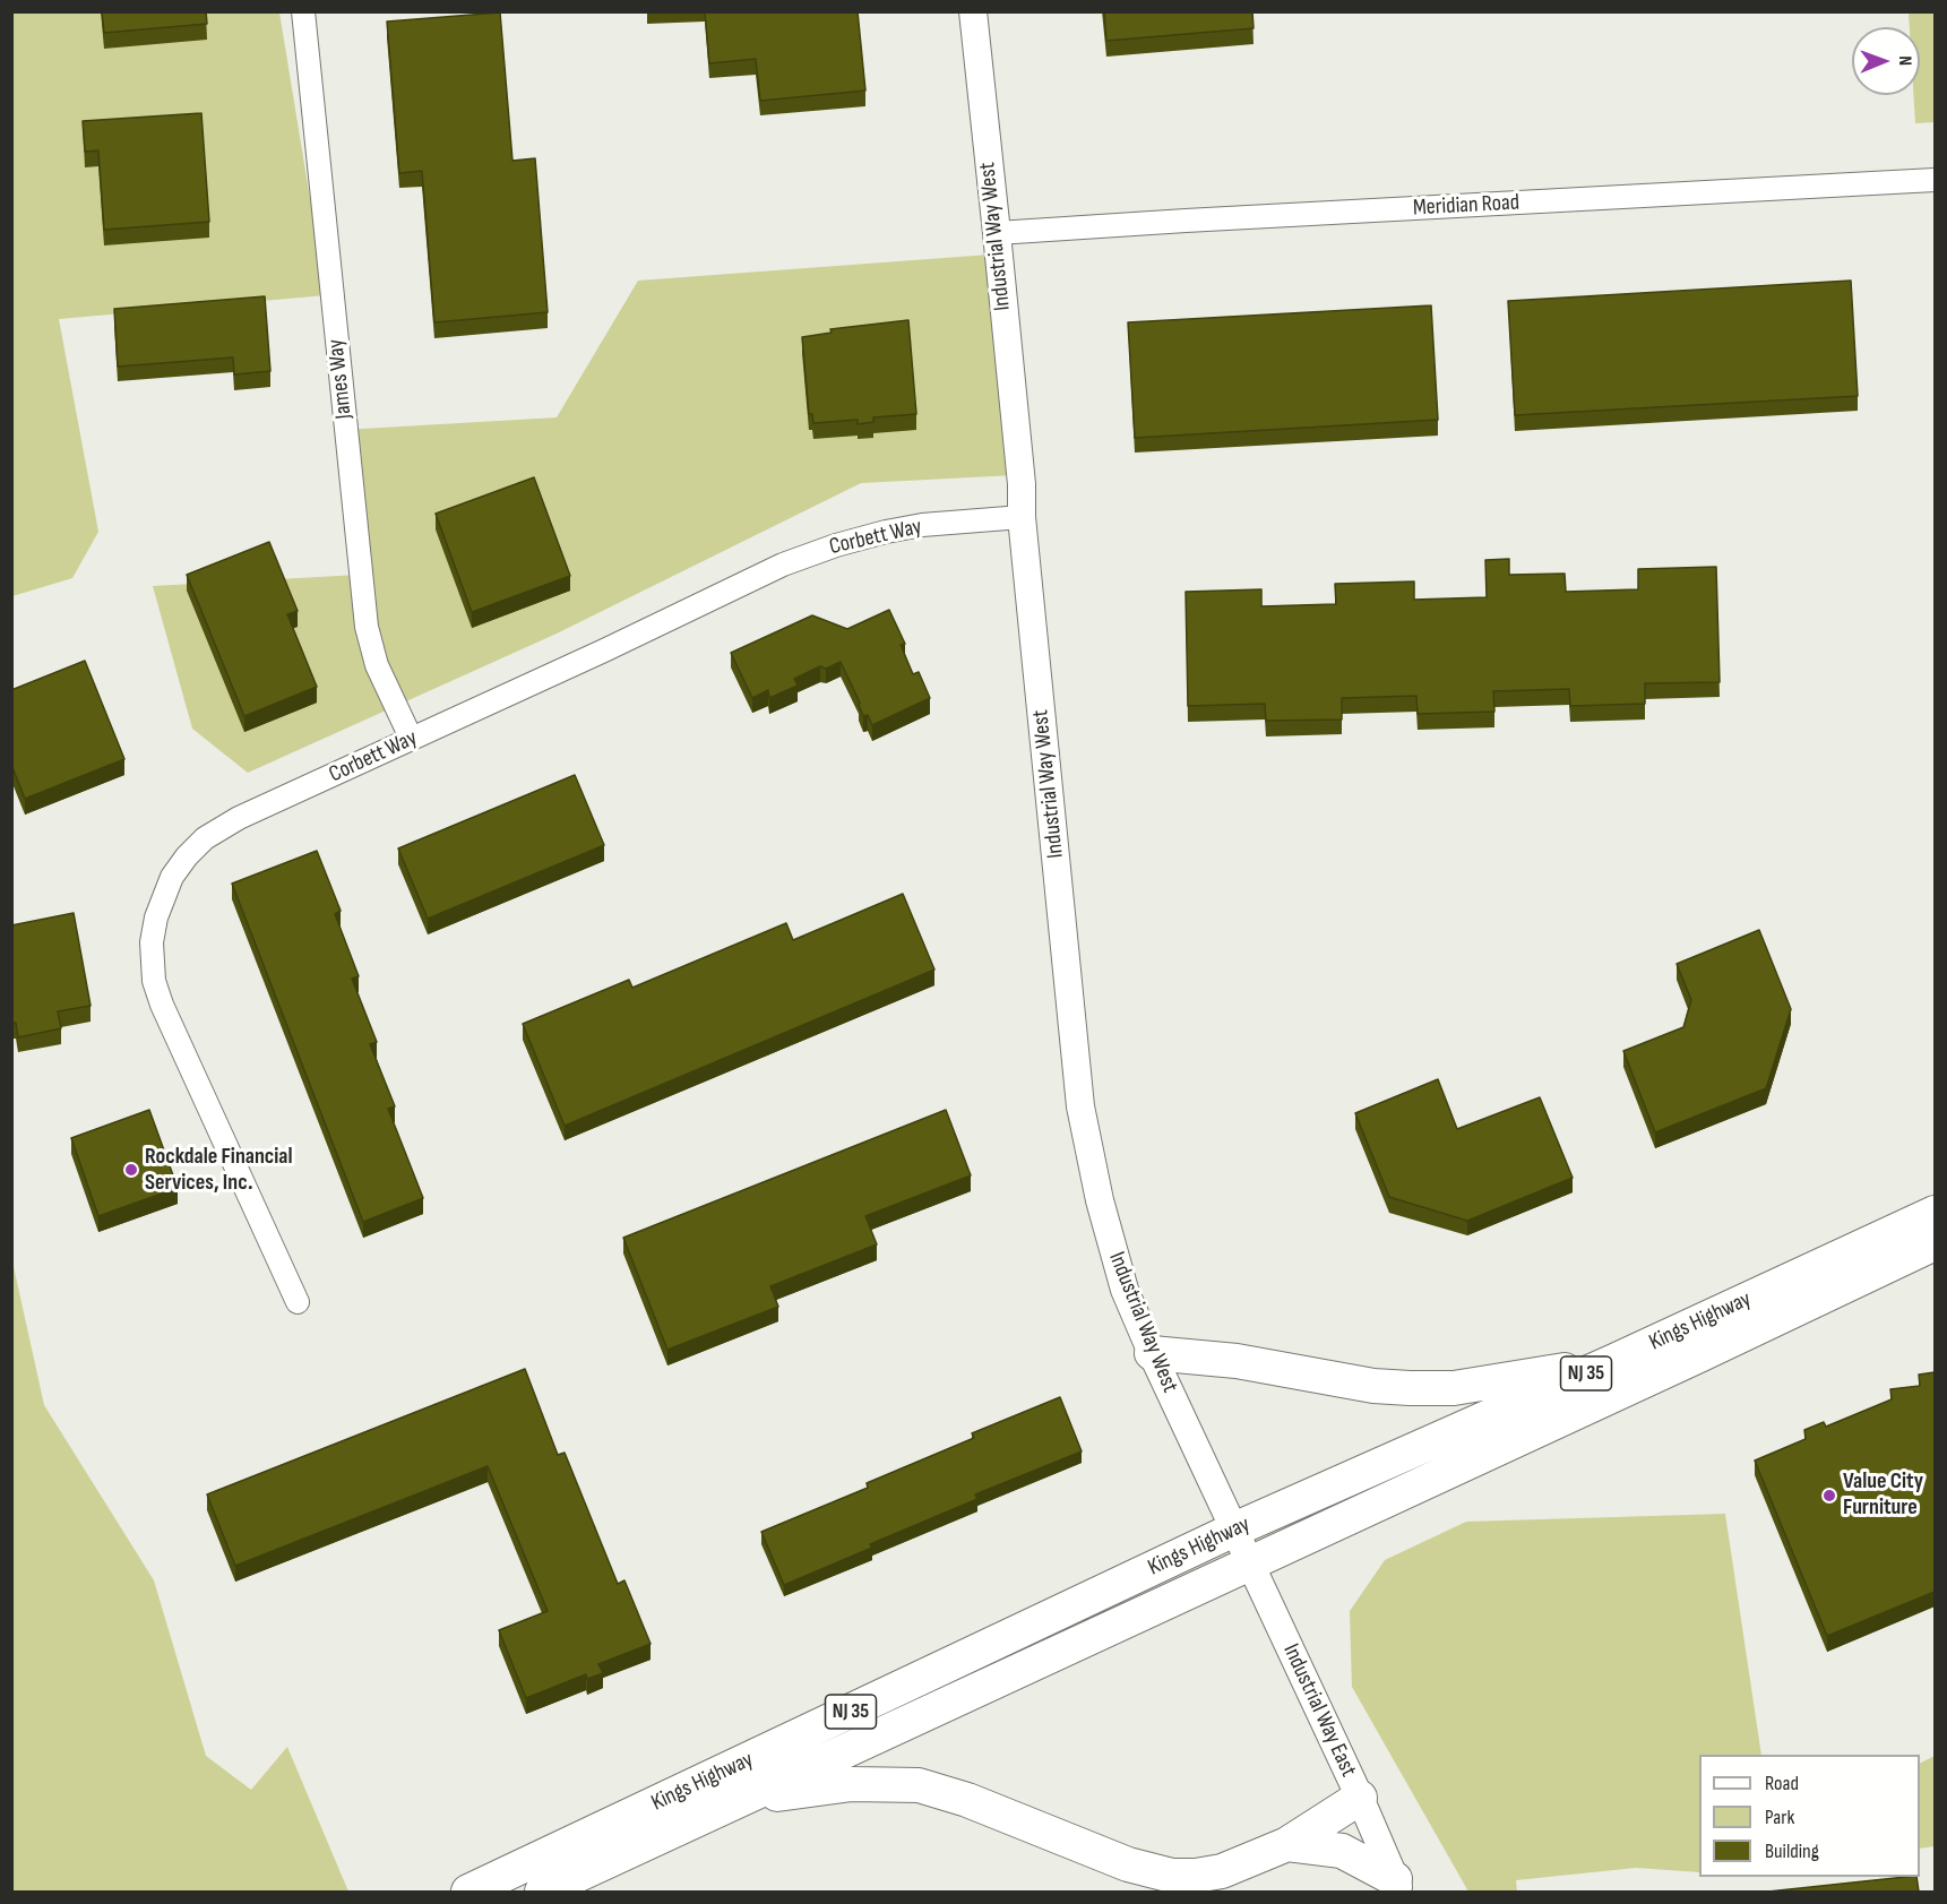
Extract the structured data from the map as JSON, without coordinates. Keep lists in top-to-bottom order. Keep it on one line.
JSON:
{"streets":{"main road":["Kings Highway","NJ 35"],"street":["Meridian Road","Industrial Way West","James Way","Corbett Way","Industrial Way East"]},"crossings":[["Meridian Road","Industrial Way West"],["Industrial Way West","Corbett Way"],["Industrial Way West","Kings Highway"],["Industrial Way West","Industrial Way East"],["James Way","Corbett Way"],["Kings Highway","Industrial Way East"]],"places":["Rockdale Financial Services, Inc.","Value City Furniture"],"legend":["Road","Park","Building"],"north":"right"}
